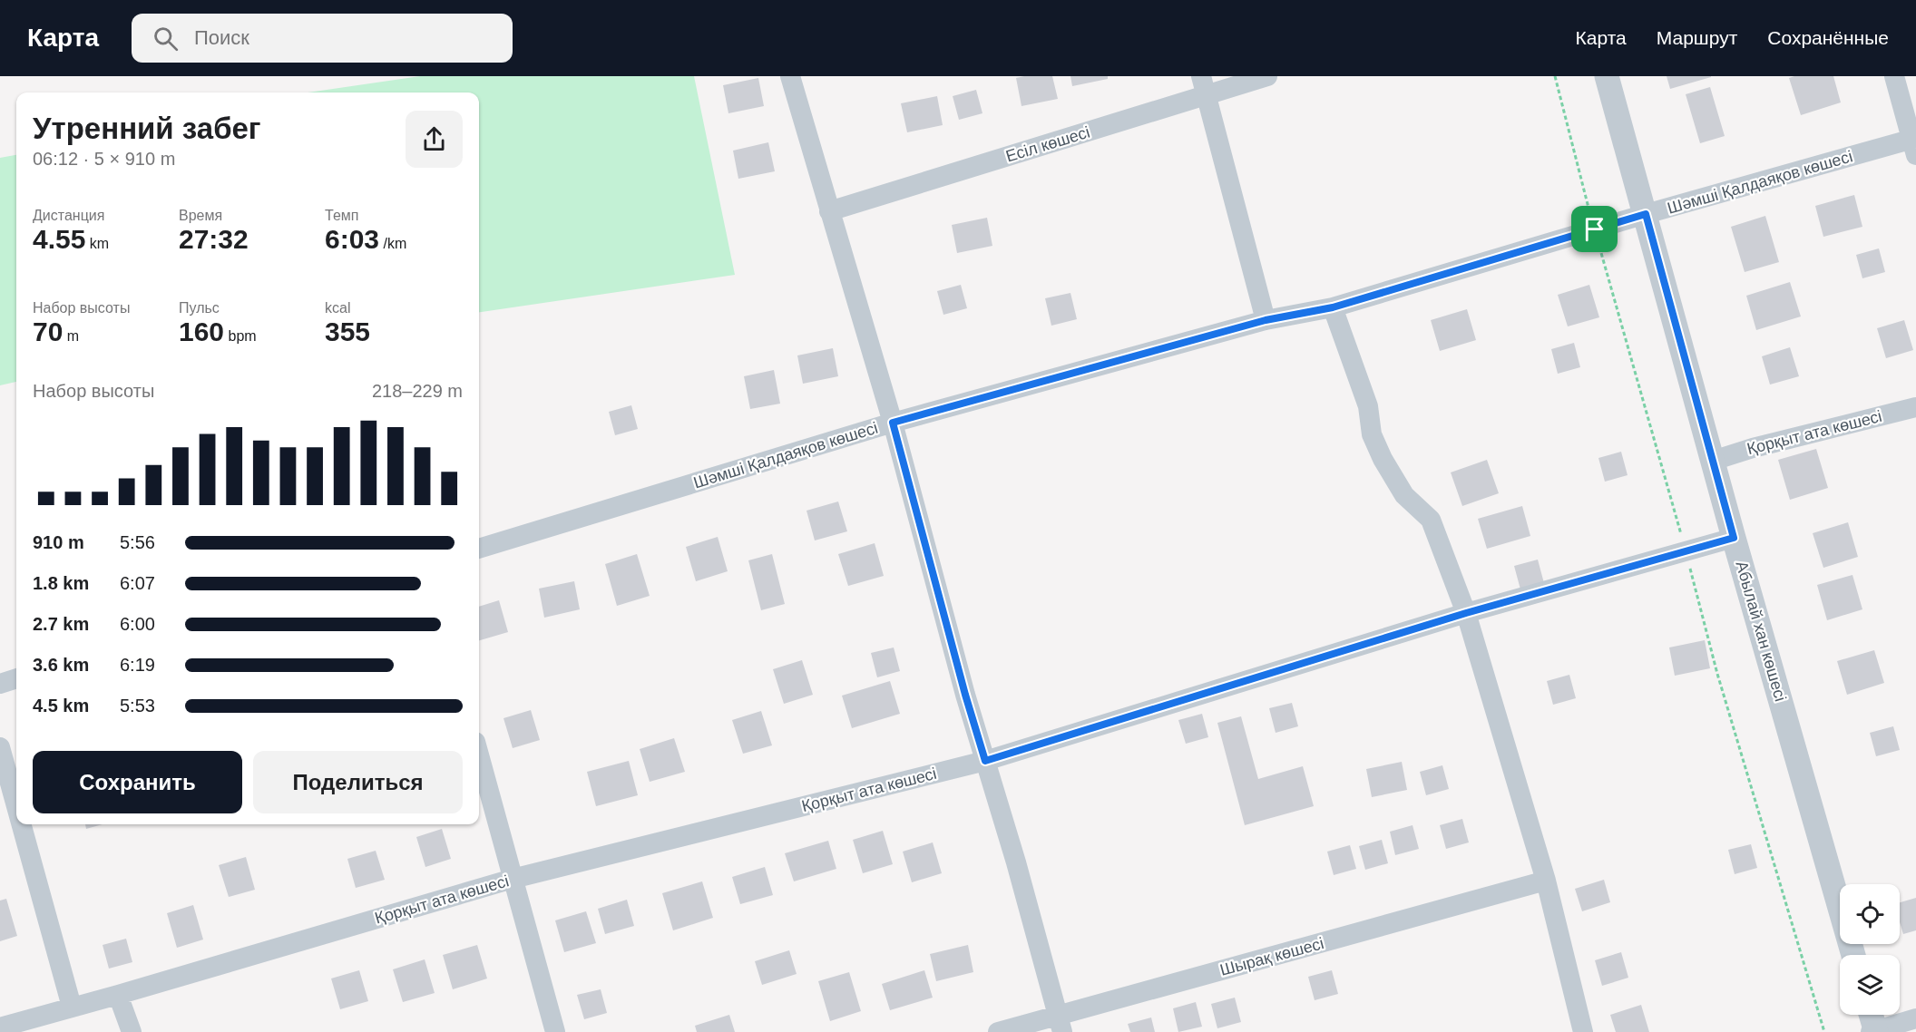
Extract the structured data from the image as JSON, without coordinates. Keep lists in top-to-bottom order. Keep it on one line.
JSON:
{"streets":{"street":["Есіл көшесі","Шәмші Қалдаяқов көшесі","Қорқыт ата көшесі","Абылай хан көшесі","Шырақ көшесі"]},"crossings":[["Шәмші Қалдаяқов көшесі","Абылай хан көшесі"],["Қорқыт ата көшесі","Абылай хан көшесі"]],"page":{"header":"Карта","search":"Поиск","nav":["Карта","Маршрут","Сохранённые"],"heading":["Утренний забег","06:12 · 5 × 910 m"],"stats":[["Дистанция","4.55 km"],["Время","27:32"],["Темп","6:03 /km"],["Набор высоты","70 m"],["Пульс","160 bpm"],["kcal","355"]],"chart":["Набор высоты","218–229 m"],"list":[{"name":"910 m","note":"5:56"},{"name":"1.8 km","note":"6:07"},{"name":"2.7 km","note":"6:00"},{"name":"3.6 km","note":"6:19"},{"name":"4.5 km","note":"5:53"}],"buttons":["Сохранить","Поделиться"]}}
